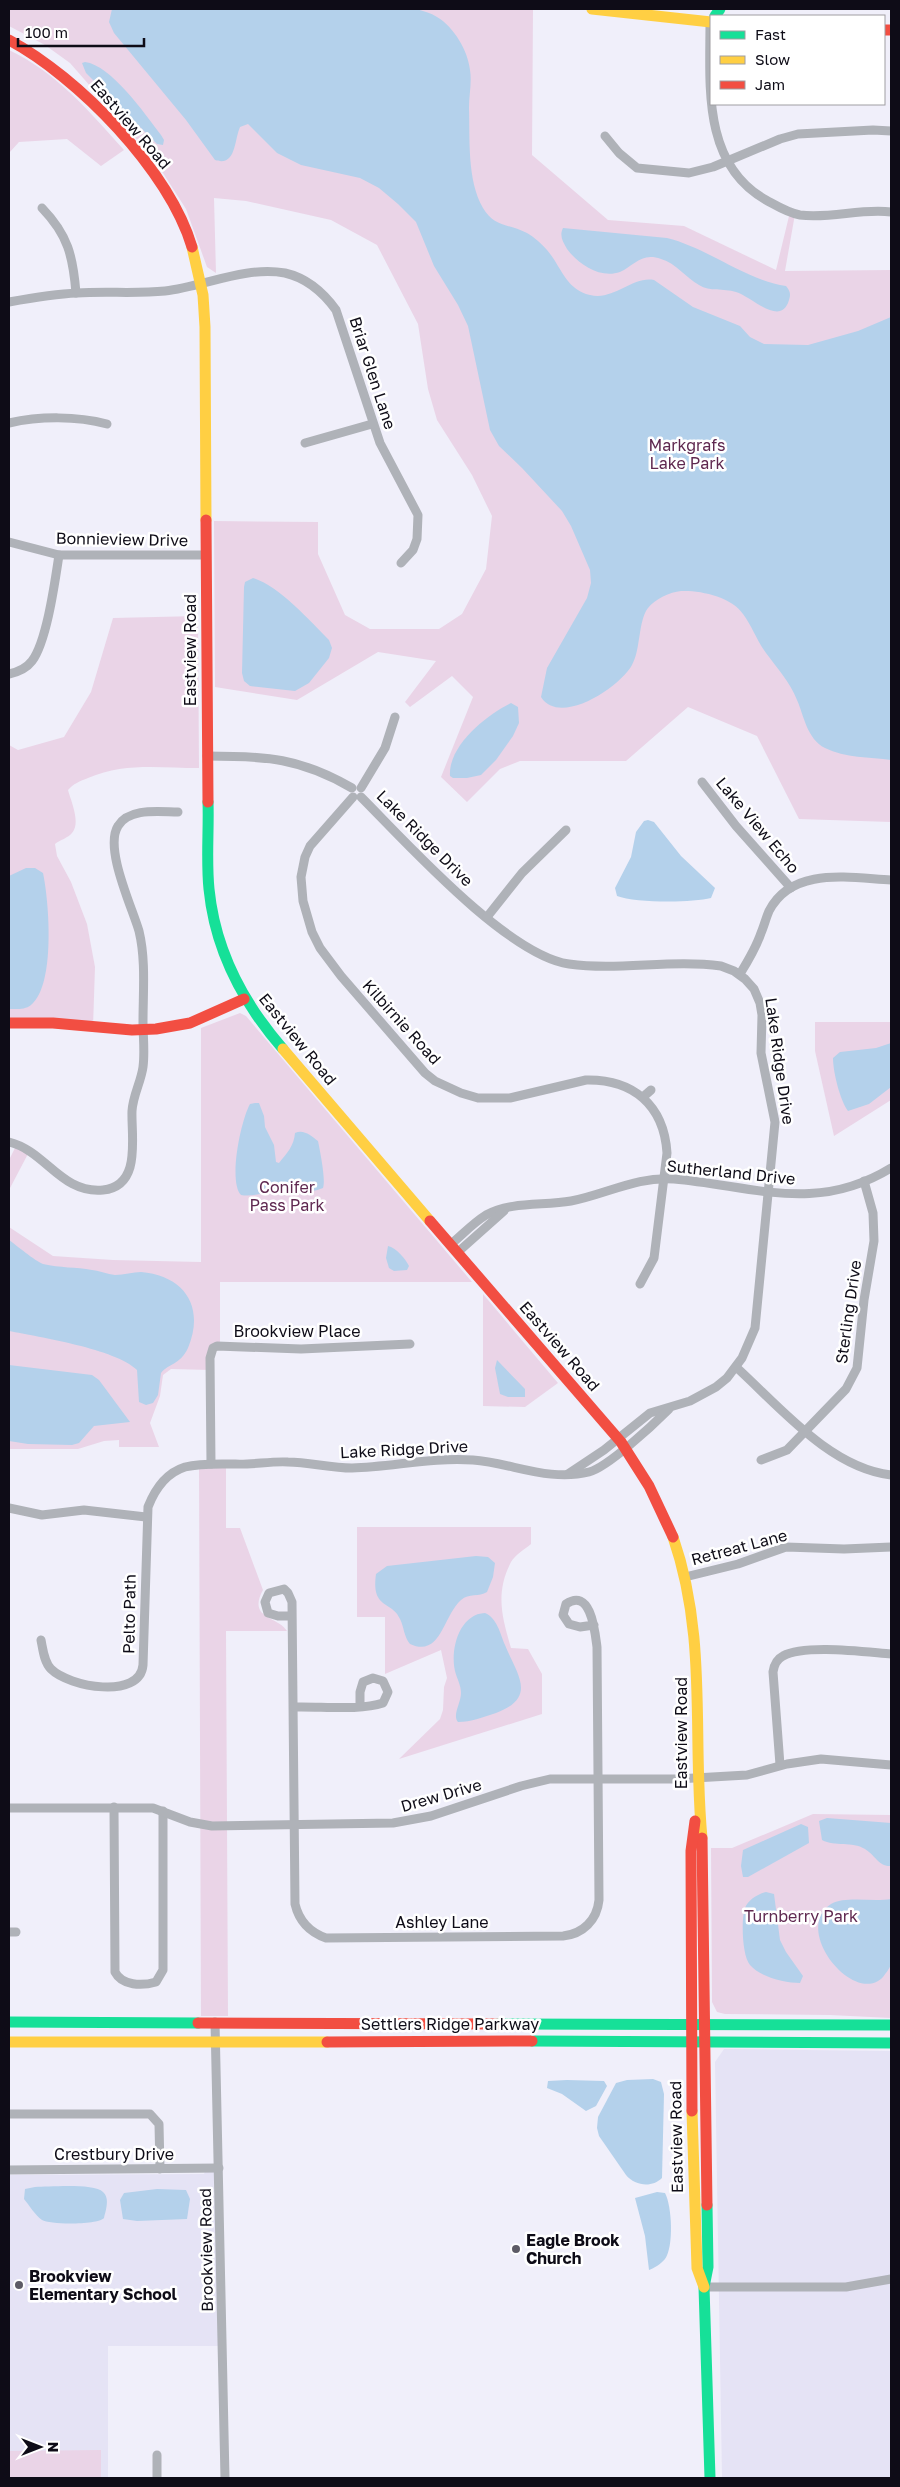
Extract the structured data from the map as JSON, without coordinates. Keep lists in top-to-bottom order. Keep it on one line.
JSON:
{"streets":{"street":["Eastview Road","Briar Glen Lane","Bonnieview Drive","Lake View Echo","Lake Ridge Drive","Kilbirnie Road","Sutherland Drive","Sterling Drive","Brookview Place","Retreat Lane","Pelto Path","Drew Drive","Ashley Lane","Settlers Ridge Parkway","Crestbury Drive","Brookview Road"]},"crossings":[["Eastview Road","Briar Glen Lane"],["Eastview Road","Bonnieview Drive"],["Eastview Road","Lake Ridge Drive"],["Eastview Road","Sutherland Drive"],["Eastview Road","Retreat Lane"],["Eastview Road","Drew Drive"],["Eastview Road","Settlers Ridge Parkway"],["Lake Ridge Drive","Kilbirnie Road"],["Lake Ridge Drive","Sutherland Drive"],["Lake Ridge Drive","Brookview Place"],["Lake Ridge Drive","Pelto Path"],["Kilbirnie Road","Sutherland Drive"],["Sutherland Drive","Sterling Drive"],["Brookview Place","Pelto Path"],["Drew Drive","Ashley Lane"],["Settlers Ridge Parkway","Brookview Road"],["Crestbury Drive","Brookview Road"]],"parks":["Markgrafs Lake Park","Conifer Pass Park","Turnberry Park"],"places":["Eagle Brook Church","Brookview Elementary School"],"legend":["Fast","Slow","Jam"],"scale_bar":"100 m","north":"right"}
